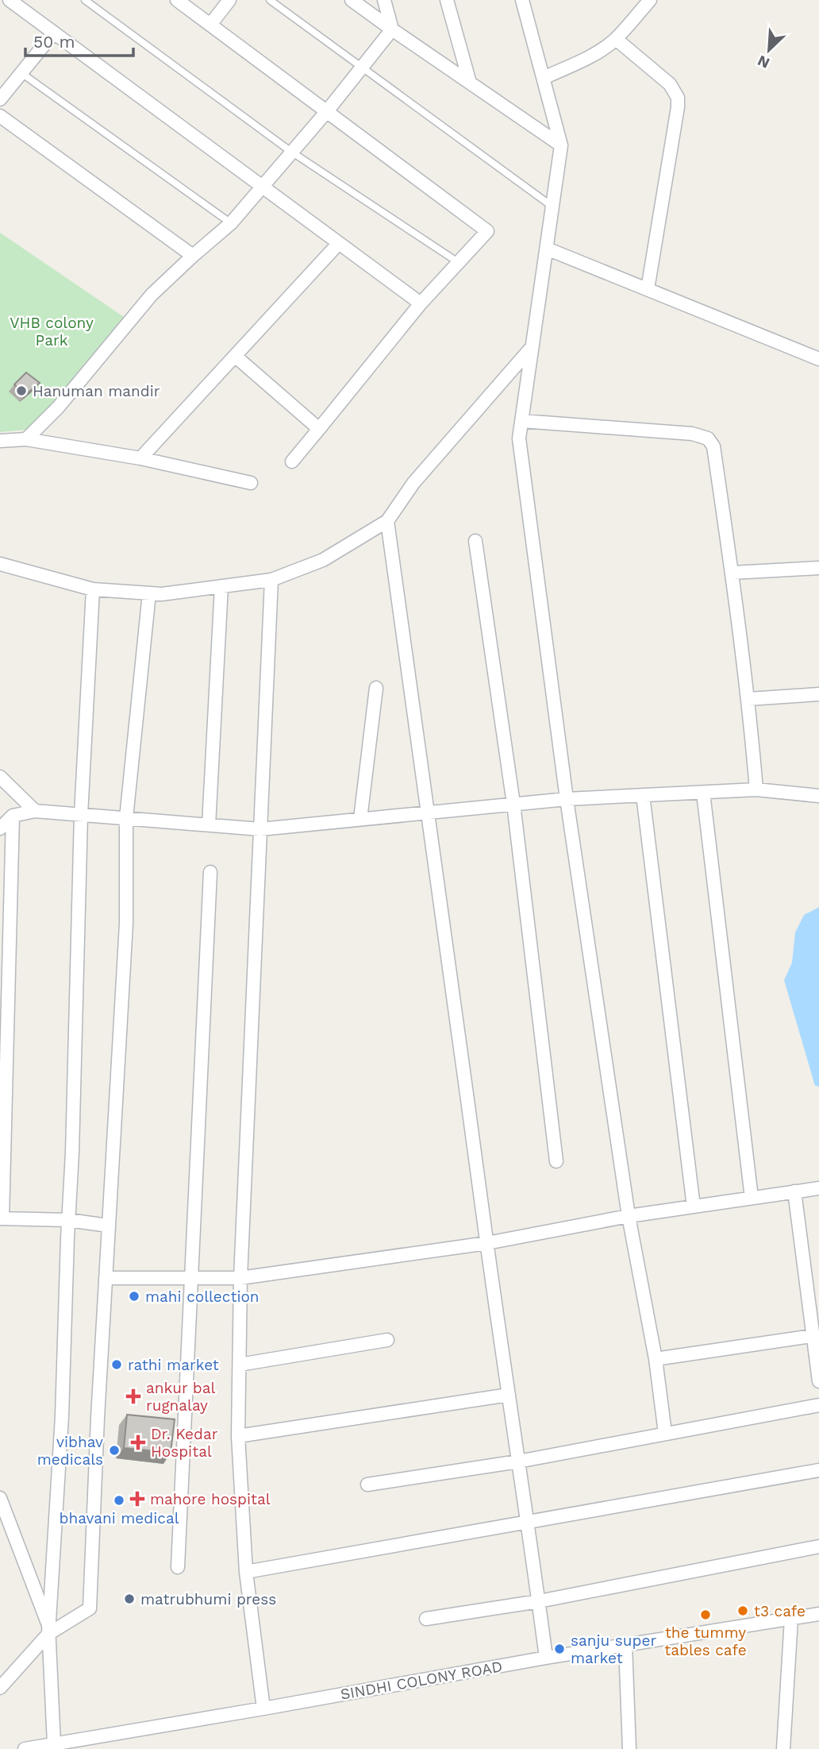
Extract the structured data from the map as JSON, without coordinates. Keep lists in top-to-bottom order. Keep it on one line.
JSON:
{"streets":{"street":["SINDHI COLONY ROAD"]},"parks":["VHB colony Park"],"places":{"other":["Hanuman mandir","mahi collection","rathi market","vibhav medicals","bhavani medical","matrubhumi press","t3 cafe","the tummy tables cafe","sanju super market"],"health":["ankur bal rugnalay","Dr. Kedar Hospital","mahore hospital"]},"scale_bar":"50 m","north":"bottom left"}
